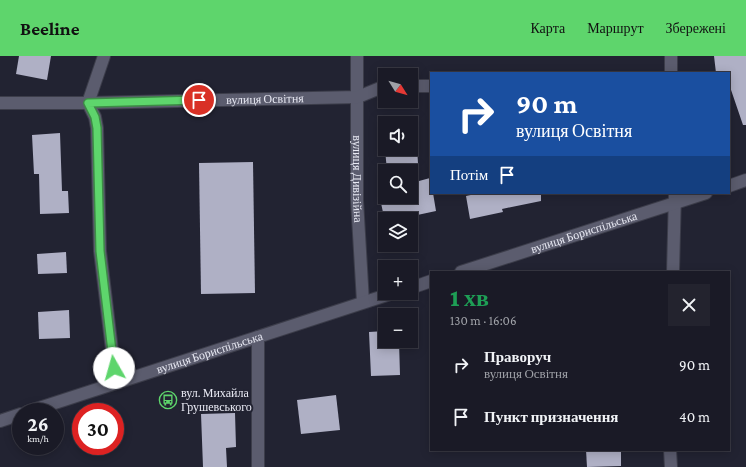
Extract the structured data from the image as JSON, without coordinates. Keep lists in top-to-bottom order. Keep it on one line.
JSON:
{"streets":{"street":["вулиця Освітня","вулиця Дивізійна","вулиця Бориспільська"]},"crossings":[["вулиця Освітня","вулиця Дивізійна"],["вулиця Дивізійна","вулиця Бориспільська"]],"places":{"bus stop":["вул. Михайла Грушевського"]},"north":"bottom right","page":{"header":"Beeline","nav":["Карта","Маршрут","Збережені"],"map_buttons":["+","−"],"turn":["90 m","вулиця Освітня"],"then":"Потім","heading":["1 хв","130 m · 16:06"],"list":[{"name":"Праворуч","note":"вулиця Освітня","value":"90 m"},{"name":"Пункт призначення","value":"40 m"}],"speed":"26 km/h","limit":"30"}}
